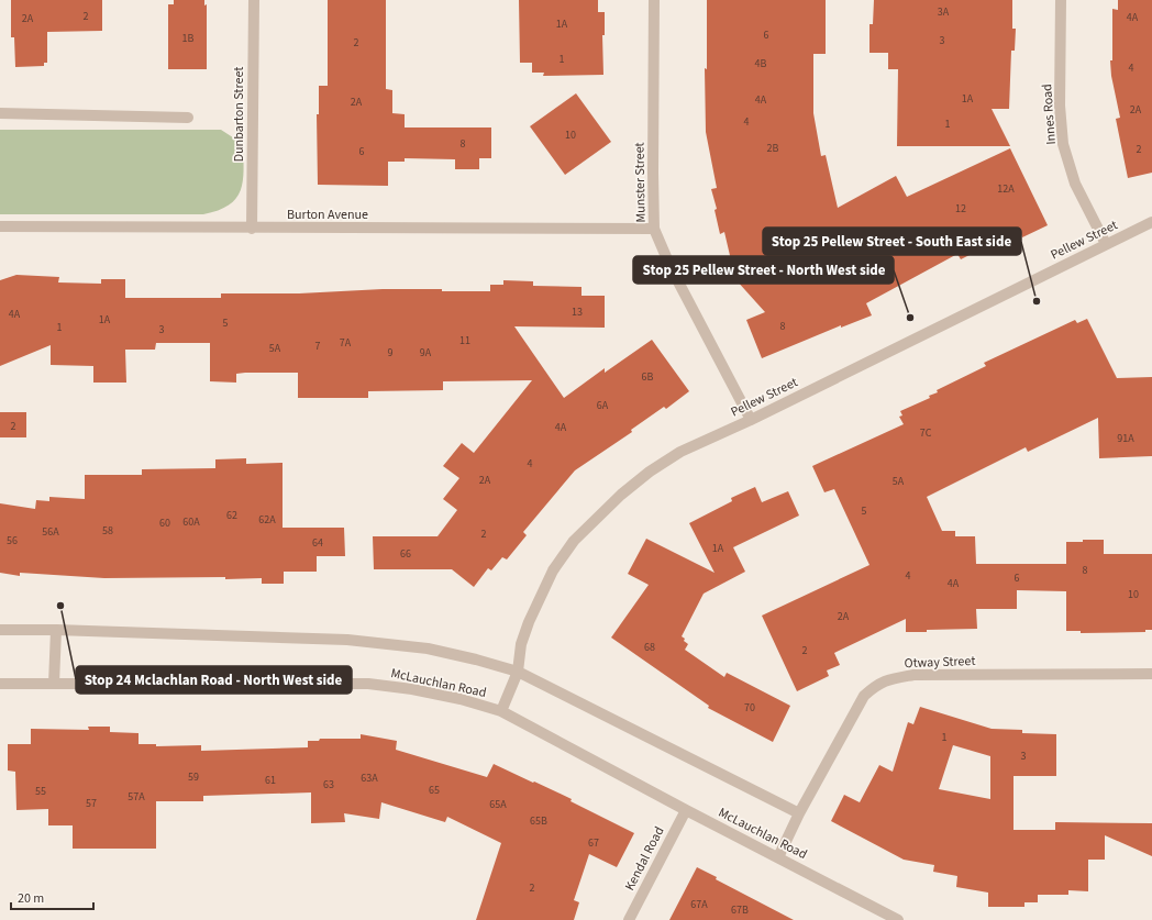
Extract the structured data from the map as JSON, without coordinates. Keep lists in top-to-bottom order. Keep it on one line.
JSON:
{"streets":{"street":["Dunbarton Street","Innes Road","Munster Street","Burton Avenue","Pellew Street","Otway Street","McLauchlan Road","Kendal Road"]},"crossings":[["Dunbarton Street","Burton Avenue"],["Innes Road","Pellew Street"],["Munster Street","Burton Avenue"],["Munster Street","Pellew Street"],["Pellew Street","McLauchlan Road"],["Otway Street","McLauchlan Road"],["McLauchlan Road","Kendal Road"]],"places":["Stop 25 Pellew Street - South East side","Stop 25 Pellew Street - North West side","Stop 24 Mclachlan Road - North West side"],"house_numbers":["3A","2","4A","2A","1A","6","1B","3","2","1","4B","4","1A","4A","2A","2A","4","1","10","8","2B","2","6","12A","12","13","4A","1A","5","8","1","3","11","7A","7","5A","9","9A","6B","6A","2","4A","7C","91A","4","2A","5A","5","62","62A","60A","60","58","56A","2","56","64","1A","66","8","4","6","4A","10","2A","68","2","70","1","3","59","63A","61","63","65","55","57A","57","65A","65B","67","2","67A","67B"],"scale_bar":"20 m"}
